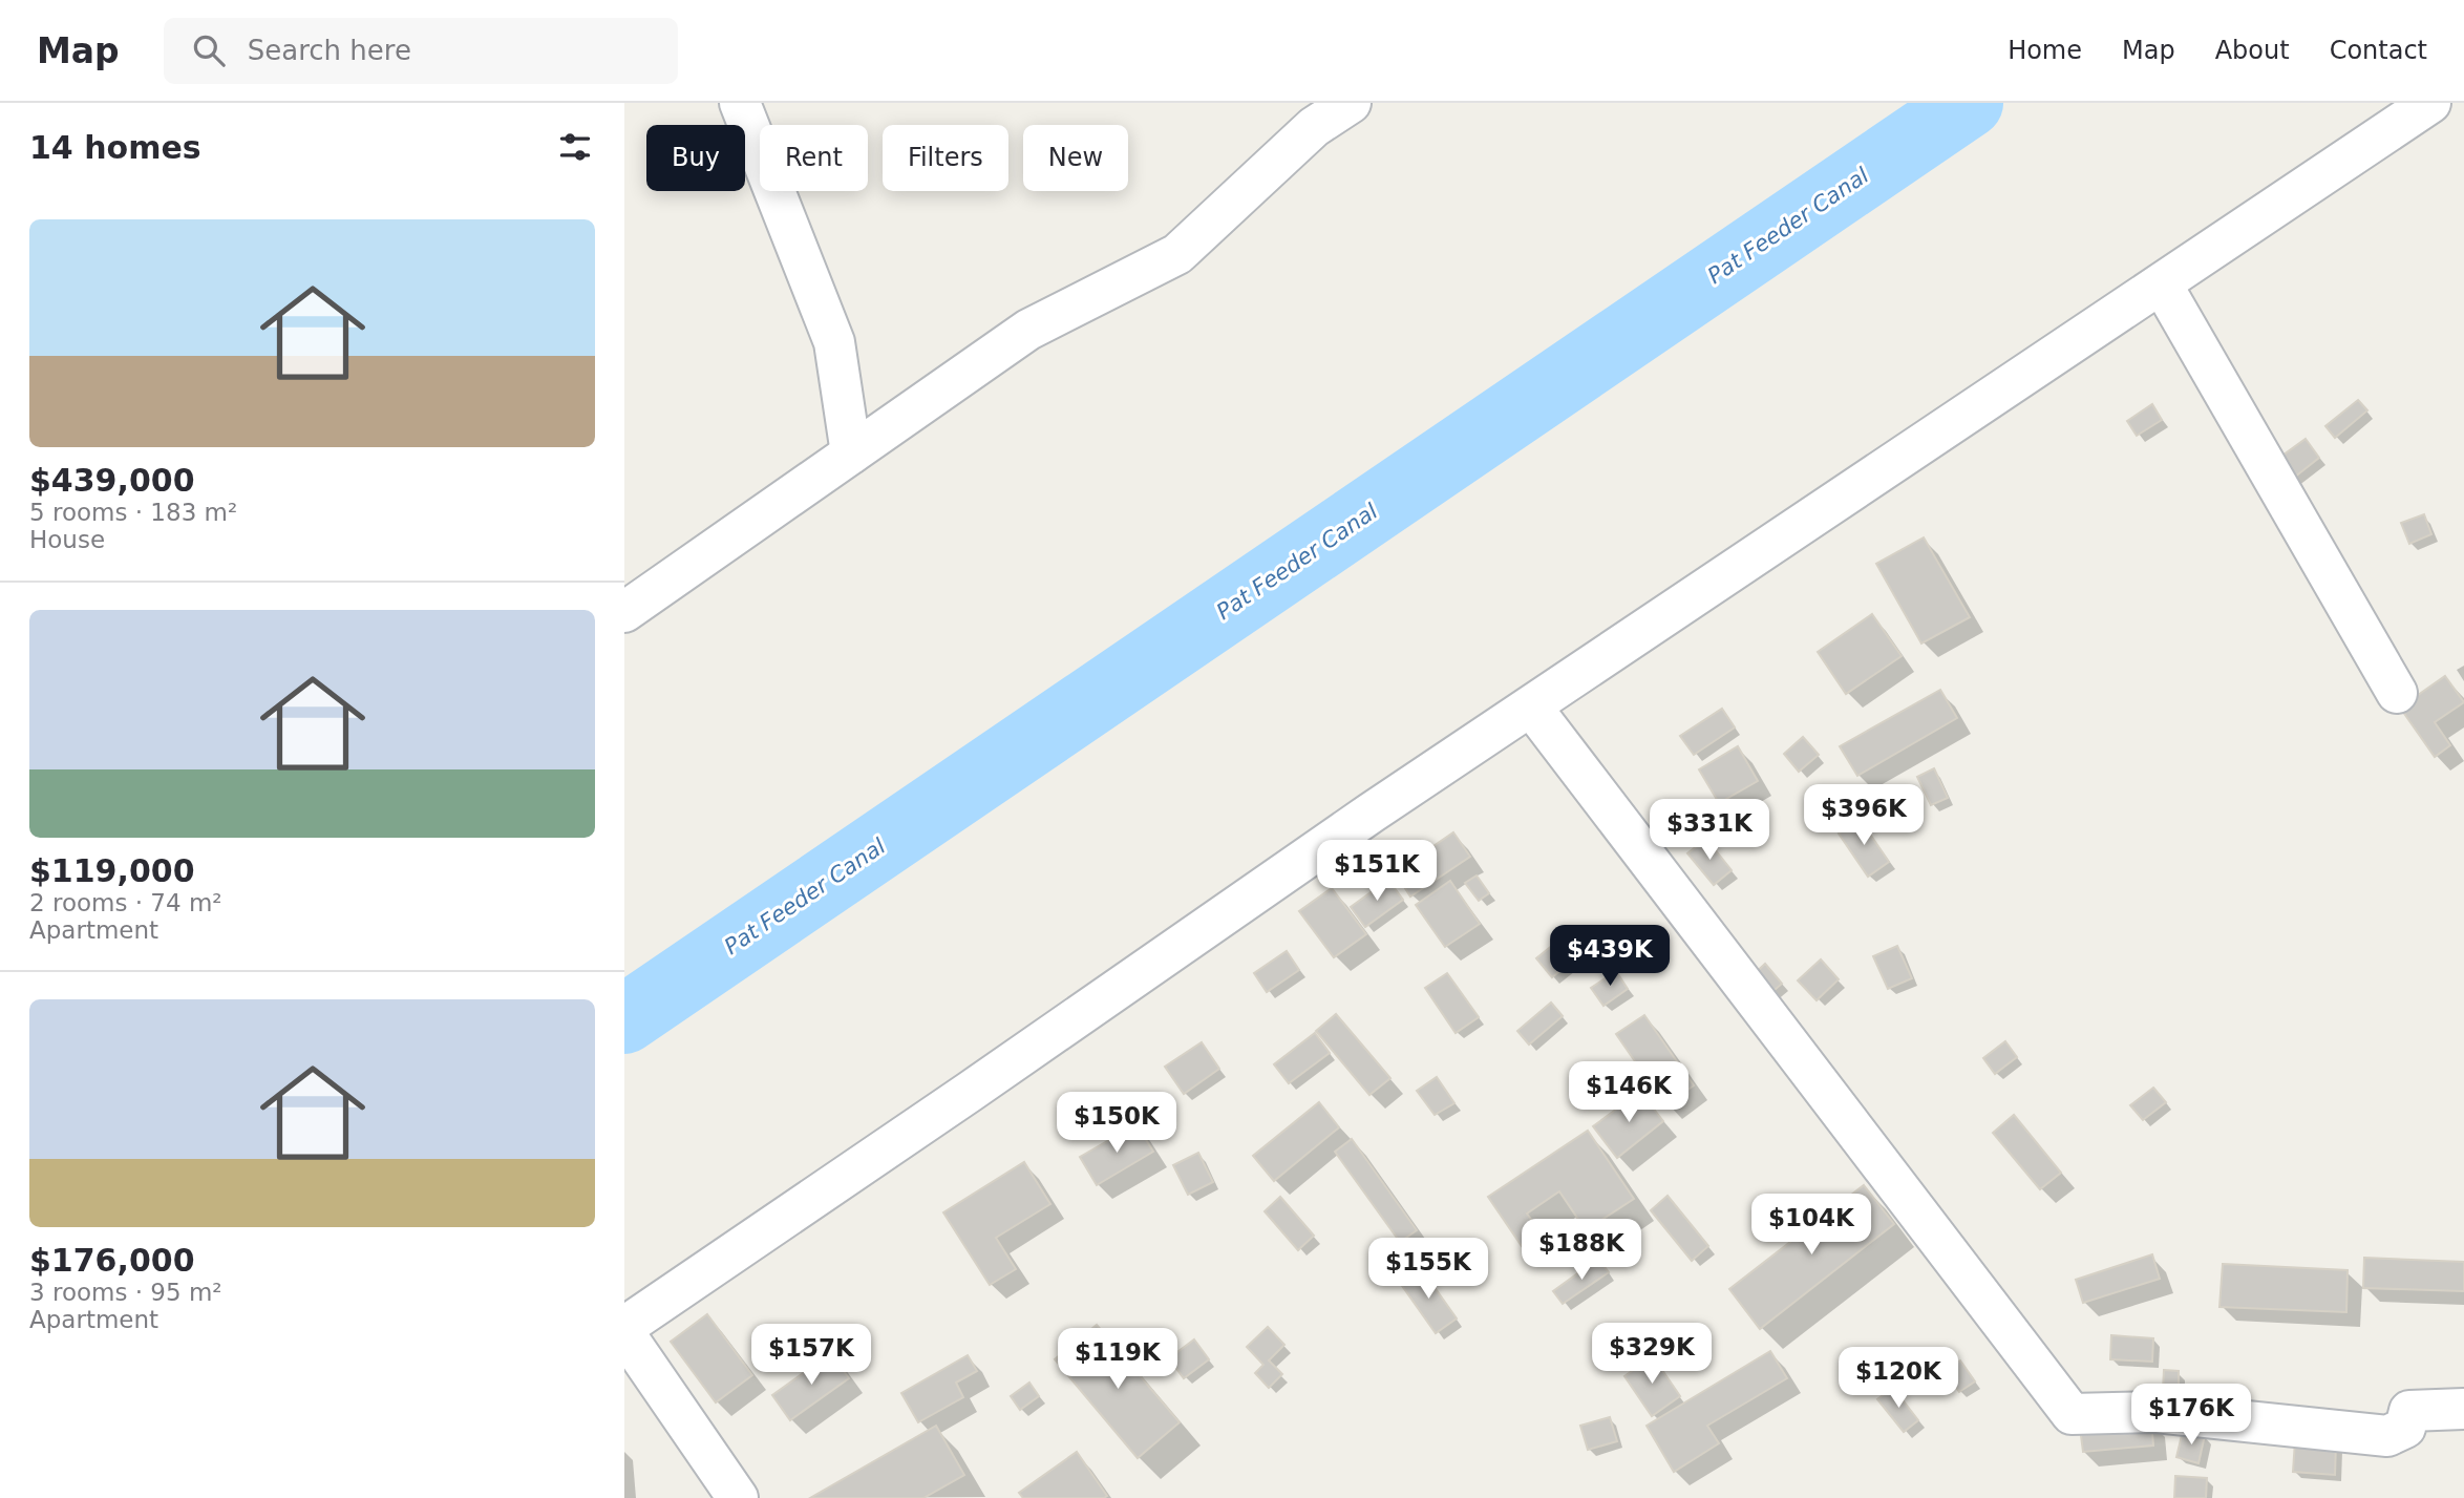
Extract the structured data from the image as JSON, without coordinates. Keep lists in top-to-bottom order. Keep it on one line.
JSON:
{"water":["Pat Feeder Canal"],"page":{"header":"Map","search":"Search here","nav":["Home","Map","About","Contact"],"heading":"14 homes","chip":["Buy","Rent","Filters","New"],"list":[{"name":"$439,000","note":"5 rooms · 183 m² · House"},{"name":"$119,000","note":"2 rooms · 74 m² · Apartment"},{"name":"$176,000","note":"3 rooms · 95 m² · Apartment"}],"price":["$396K","$331K","$151K","$439K","$146K","$150K","$104K","$188K","$155K","$329K","$157K","$119K","$120K","$176K"]}}
